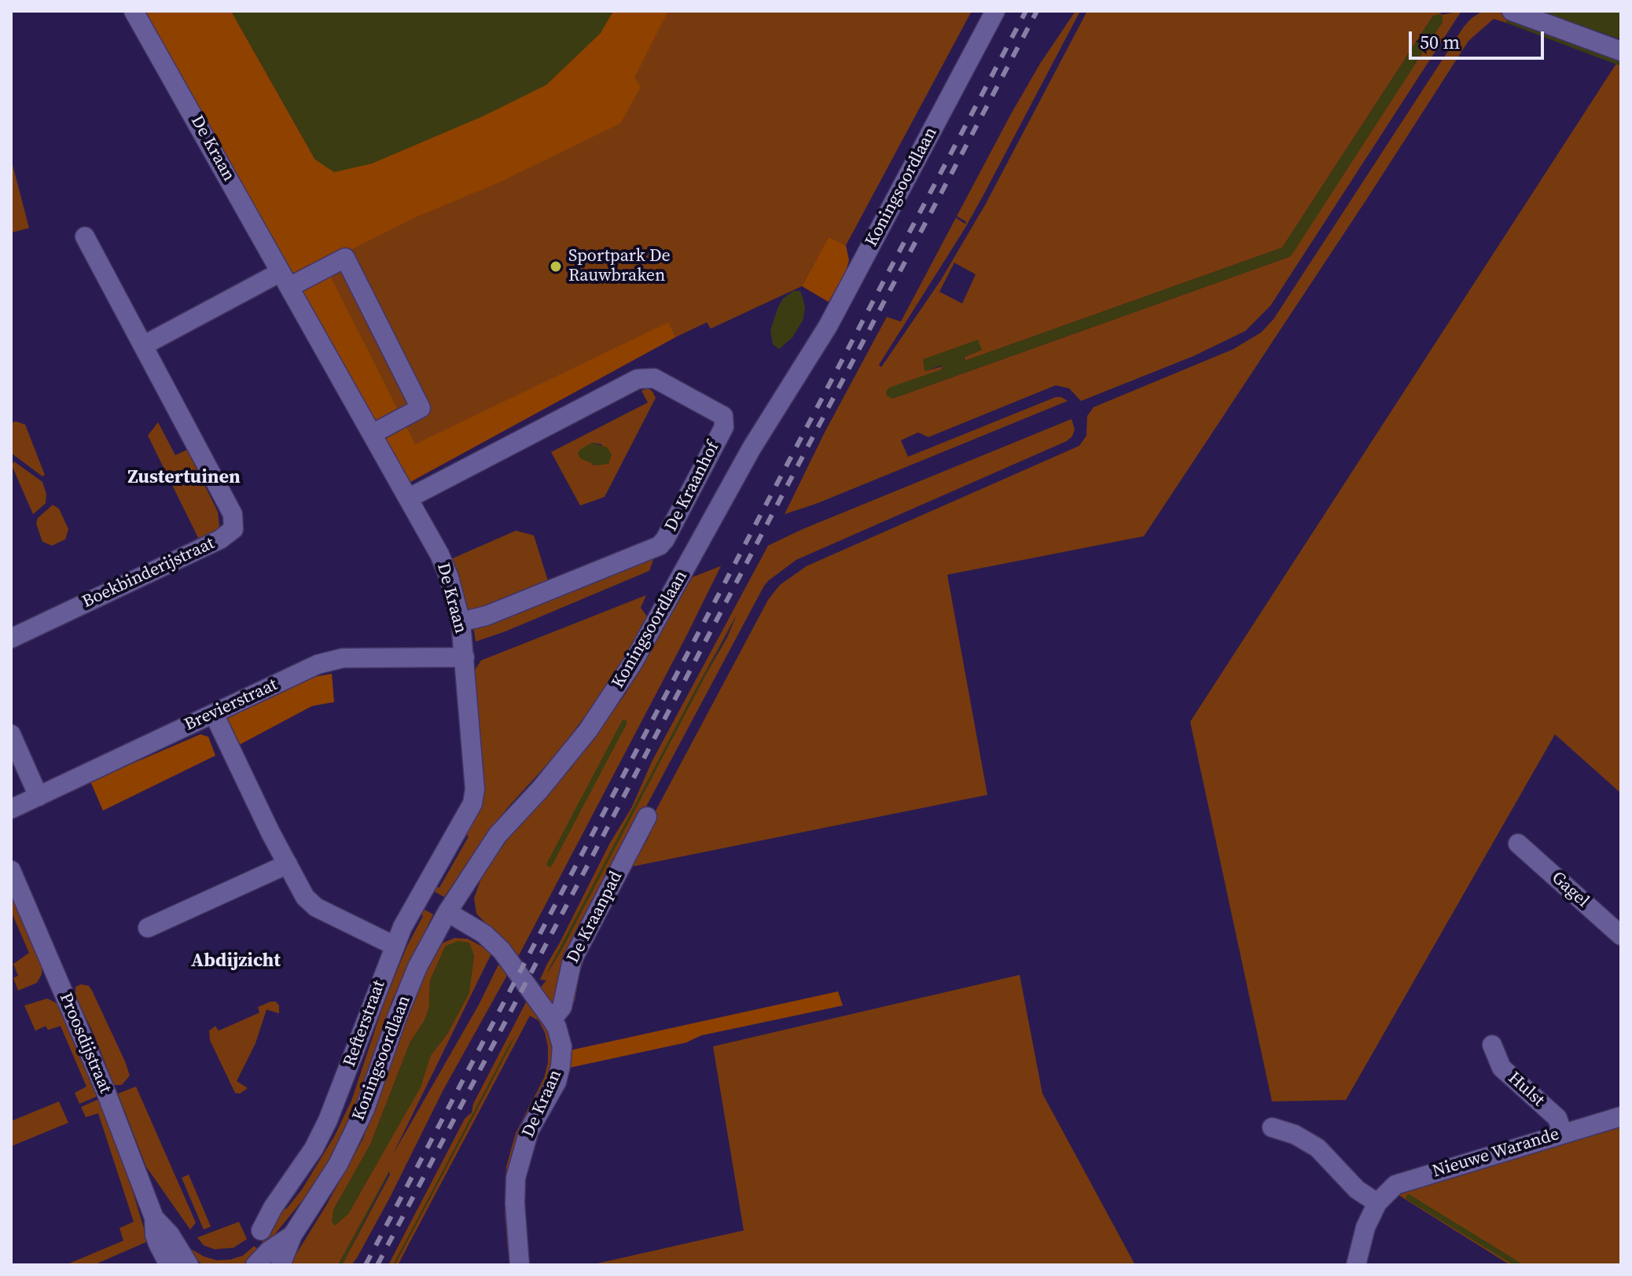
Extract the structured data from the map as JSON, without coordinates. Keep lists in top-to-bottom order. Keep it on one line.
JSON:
{"streets":{"street":["De Kraan","Koningsoordlaan","De Kraanhof","Boekbinderijstraat","Brevierstraat","Gagel","De Kraanpad","Refterstraat","Proosdijstraat","Hulst","Nieuwe Warande"]},"crossings":[["De Kraan","Koningsoordlaan"],["De Kraan","De Kraanhof"],["De Kraan","Brevierstraat"],["De Kraan","De Kraanpad"],["De Kraan","Refterstraat"],["Hulst","Nieuwe Warande"]],"districts":["Zustertuinen","Abdijzicht"],"places":["Sportpark De Rauwbraken"],"scale_bar":"50 m"}
